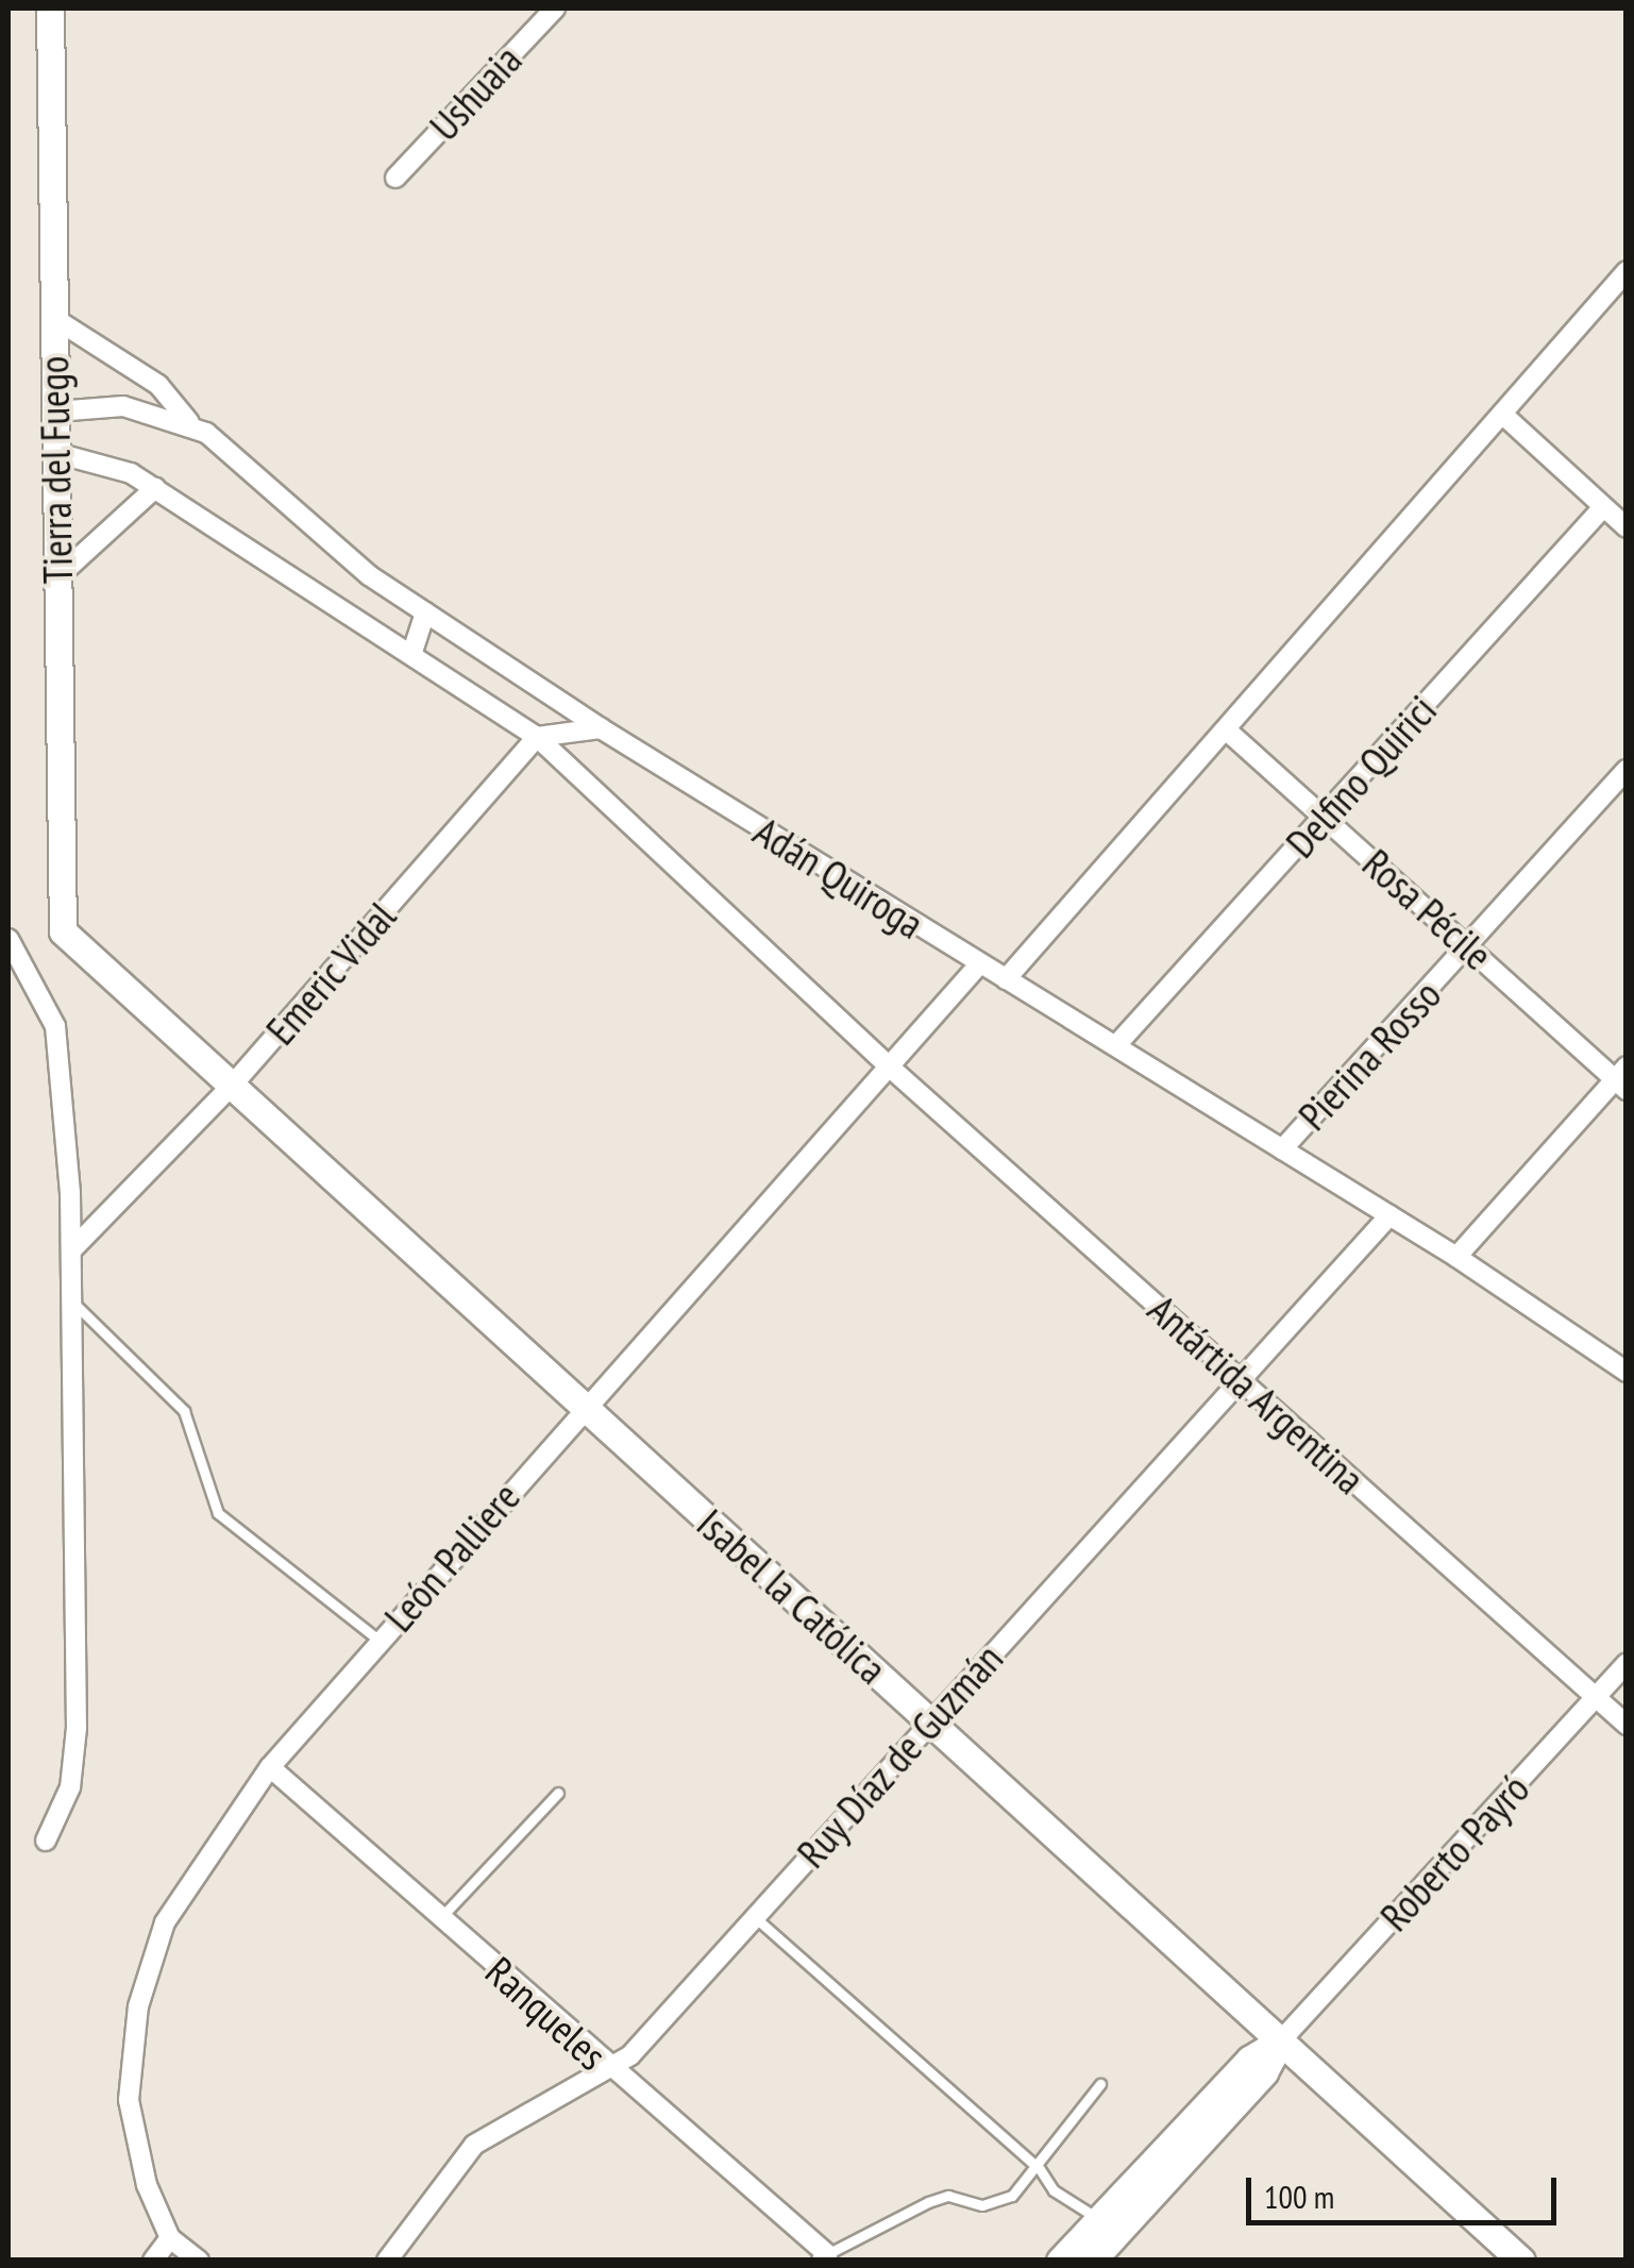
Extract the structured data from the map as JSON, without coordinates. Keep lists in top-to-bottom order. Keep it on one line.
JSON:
{"streets":{"main road":["Tierra del Fuego","Isabel la Católica","Roberto Payró"],"street":["Ushuaia","Delfino Quirici","Adán Quiroga","Rosa Pécile","Emeric Vidal","Pierina Rosso","Antártida Argentina","León Palliere","Ruy Díaz de Guzmán","Ranqueles"]},"crossings":[["Tierra del Fuego","Adán Quiroga"],["Tierra del Fuego","Isabel la Católica"],["Delfino Quirici","Adán Quiroga"],["Delfino Quirici","Rosa Pécile"],["Adán Quiroga","Pierina Rosso"],["Adán Quiroga","León Palliere"],["Adán Quiroga","Ruy Díaz de Guzmán"],["Rosa Pécile","Pierina Rosso"],["Emeric Vidal","Isabel la Católica"],["Antártida Argentina","León Palliere"],["Antártida Argentina","Ruy Díaz de Guzmán"],["Antártida Argentina","Roberto Payró"],["León Palliere","Isabel la Católica"],["León Palliere","Ranqueles"],["Isabel la Católica","Ruy Díaz de Guzmán"],["Isabel la Católica","Roberto Payró"],["Ruy Díaz de Guzmán","Ranqueles"]],"scale_bar":"100 m"}
